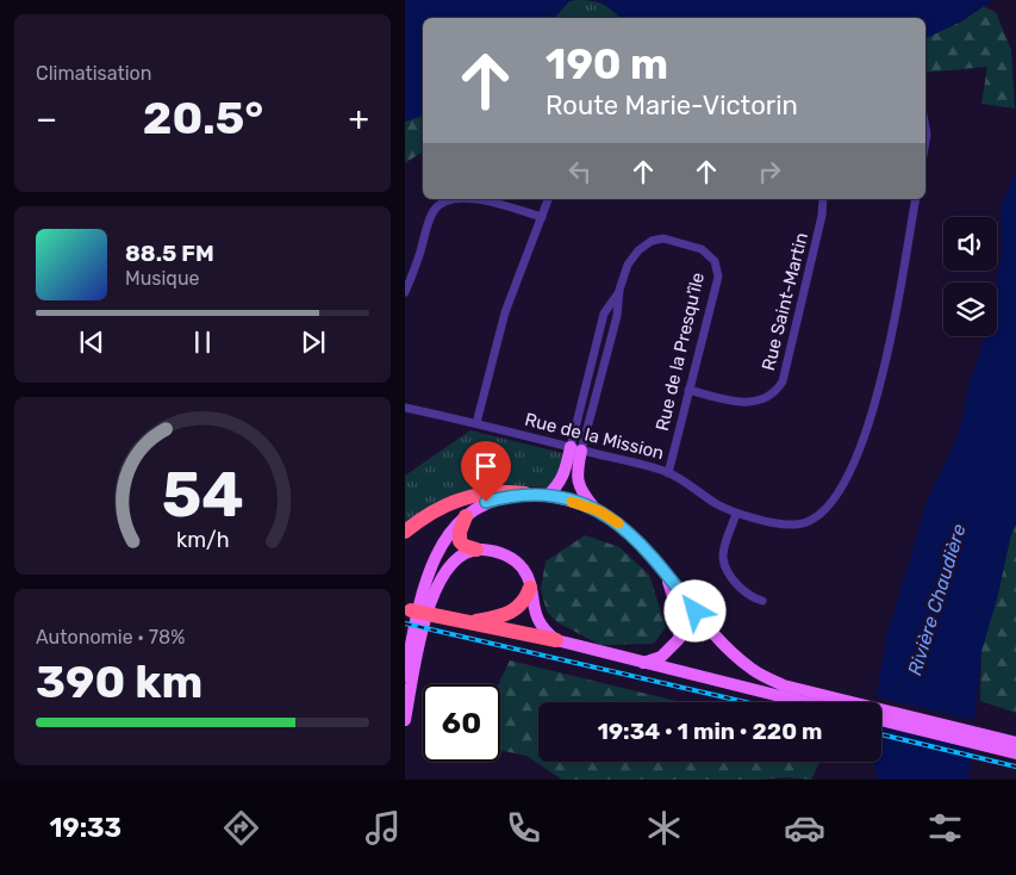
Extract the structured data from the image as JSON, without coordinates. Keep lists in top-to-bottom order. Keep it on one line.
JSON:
{"streets":{"street":["Rue Saint-Martin","Rue de la Presqu'île","Rue de la Mission"]},"crossings":[["Rue Saint-Martin","Rue de la Presqu'île"],["Rue de la Presqu'île","Rue de la Mission"]],"water":["Rivière Chaudière"],"page":{"tile":["Climatisation",["Autonomie · 78%","390 km"]],"turn":["190 m","Route Marie-Victorin"],"heat":["−","20.5°","+"],"song":["88.5 FM","Musique"],"limit":"60","trip":"19:34 · 1 min · 220 m","tabs":"19:33","gauge":["54","km/h"]}}
